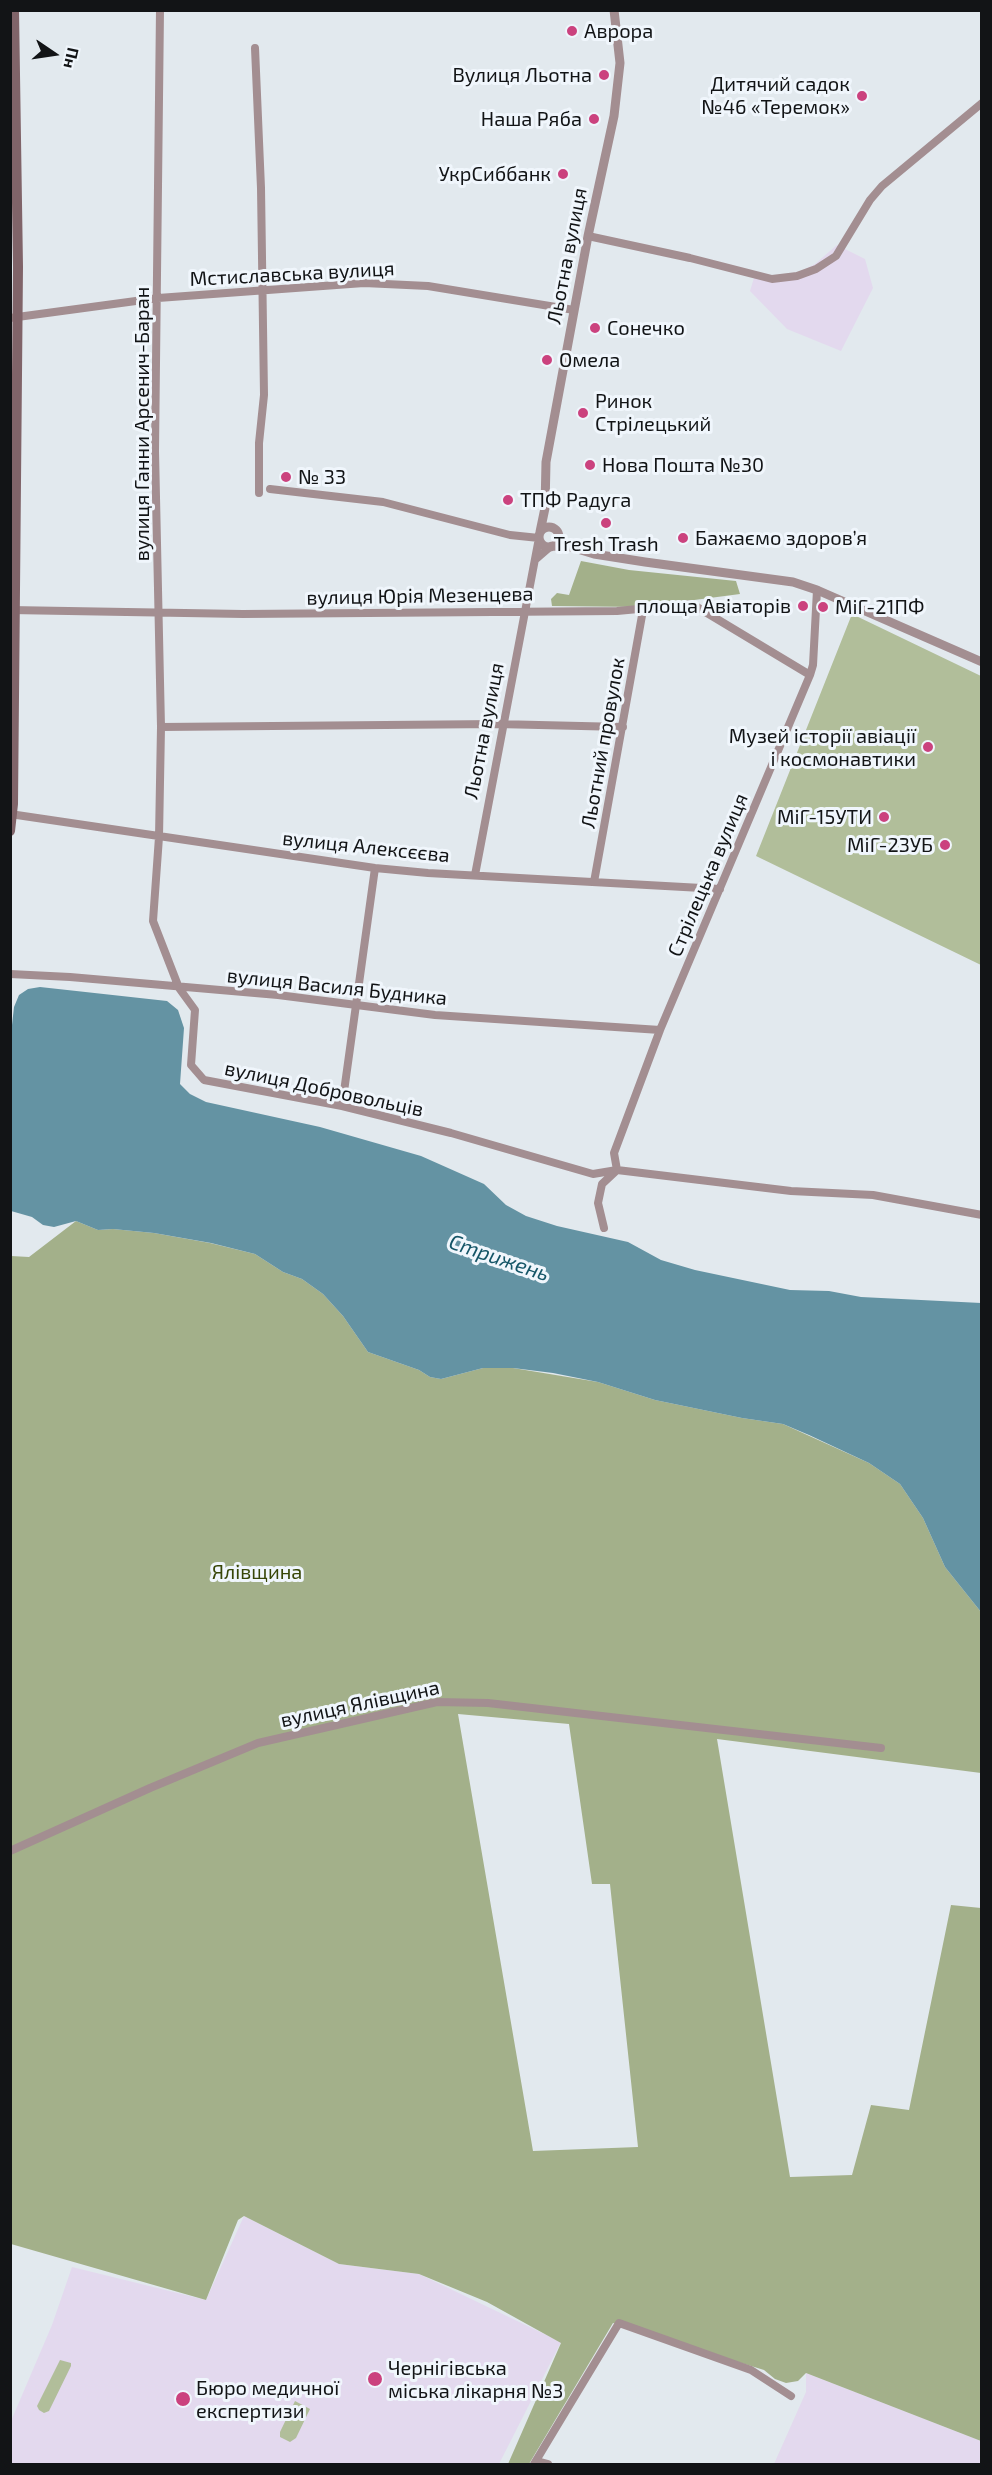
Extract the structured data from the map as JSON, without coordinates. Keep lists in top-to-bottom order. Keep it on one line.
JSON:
{"streets":{"street":["Льотна вулиця","Мстиславська вулиця","вулиця Ганни Арсенич-Баран","вулиця Юрія Мезенцева","Льотний провулок","вулиця Алексєєва","Стрілецька вулиця","вулиця Василя Будника","вулиця Добровольців","вулиця Ялівщина"]},"crossings":[["Льотна вулиця","Мстиславська вулиця"],["Льотна вулиця","вулиця Юрія Мезенцева"],["Льотна вулиця","вулиця Алексєєва"],["Льотна вулиця","Стрілецька вулиця"],["Мстиславська вулиця","вулиця Ганни Арсенич-Баран"],["вулиця Ганни Арсенич-Баран","вулиця Юрія Мезенцева"],["вулиця Ганни Арсенич-Баран","вулиця Алексєєва"],["вулиця Ганни Арсенич-Баран","вулиця Добровольців"],["вулиця Юрія Мезенцева","Льотний провулок"],["вулиця Юрія Мезенцева","Стрілецька вулиця"],["Льотний провулок","вулиця Алексєєва"],["вулиця Алексєєва","Стрілецька вулиця"],["вулиця Алексєєва","вулиця Добровольців"],["Стрілецька вулиця","вулиця Василя Будника"],["Стрілецька вулиця","вулиця Добровольців"],["вулиця Василя Будника","вулиця Добровольців"]],"water":["Стрижень"],"parks":["Ялівщина"],"places":["Аврора","Вулиця Льотна","Дитячий садок №46 «Теремок»","Наша Ряба","УкрСиббанк","Сонечко","Омела","Ринок Стрілецький","Нова Пошта №30","№ 33","ТПФ Радуга","Tresh Trash","Бажаємо здоров’я","площа Авіаторів","МіГ-21ПФ","Музей історії авіації і космонавтики","МіГ-15УТИ","МіГ-23УБ","Чернігівська міська лікарня №3","Бюро медичної експертизи"],"north":"right"}
